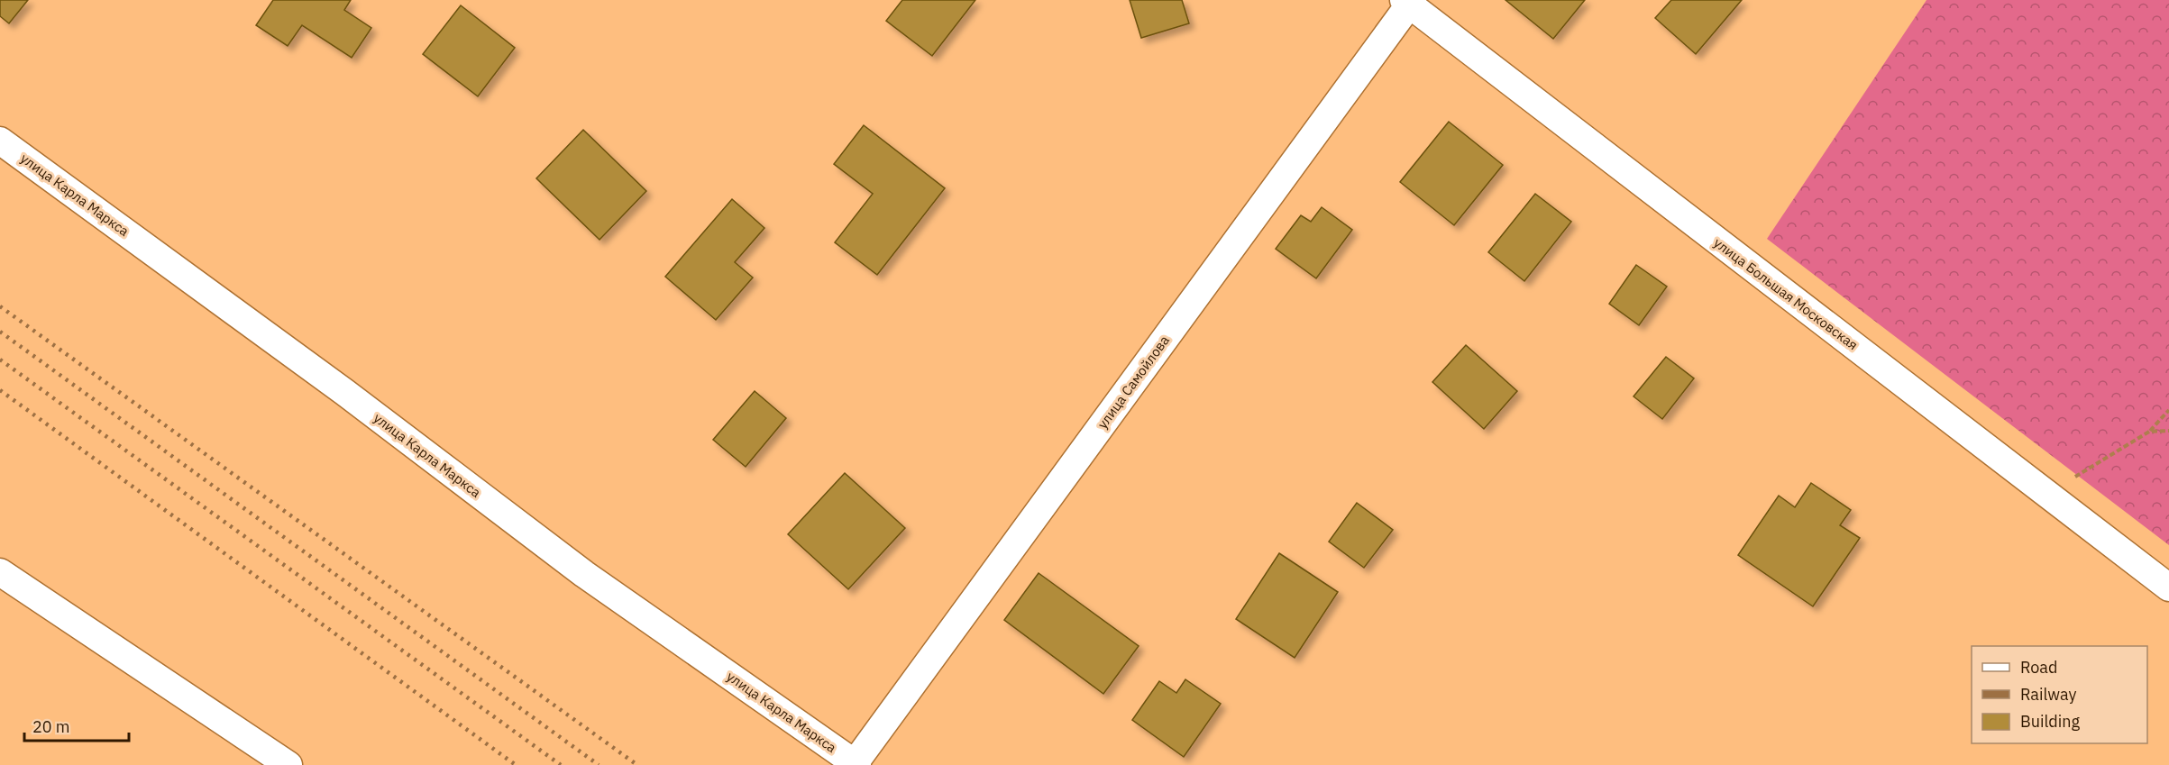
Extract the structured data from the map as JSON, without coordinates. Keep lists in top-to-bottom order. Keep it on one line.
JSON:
{"streets":{"street":["улица Карла Маркса","улица Большая Московская","улица Самойлова"]},"crossings":[["улица Карла Маркса","улица Самойлова"],["улица Большая Московская","улица Самойлова"]],"legend":["Road","Railway","Building"],"scale_bar":"20 m"}
